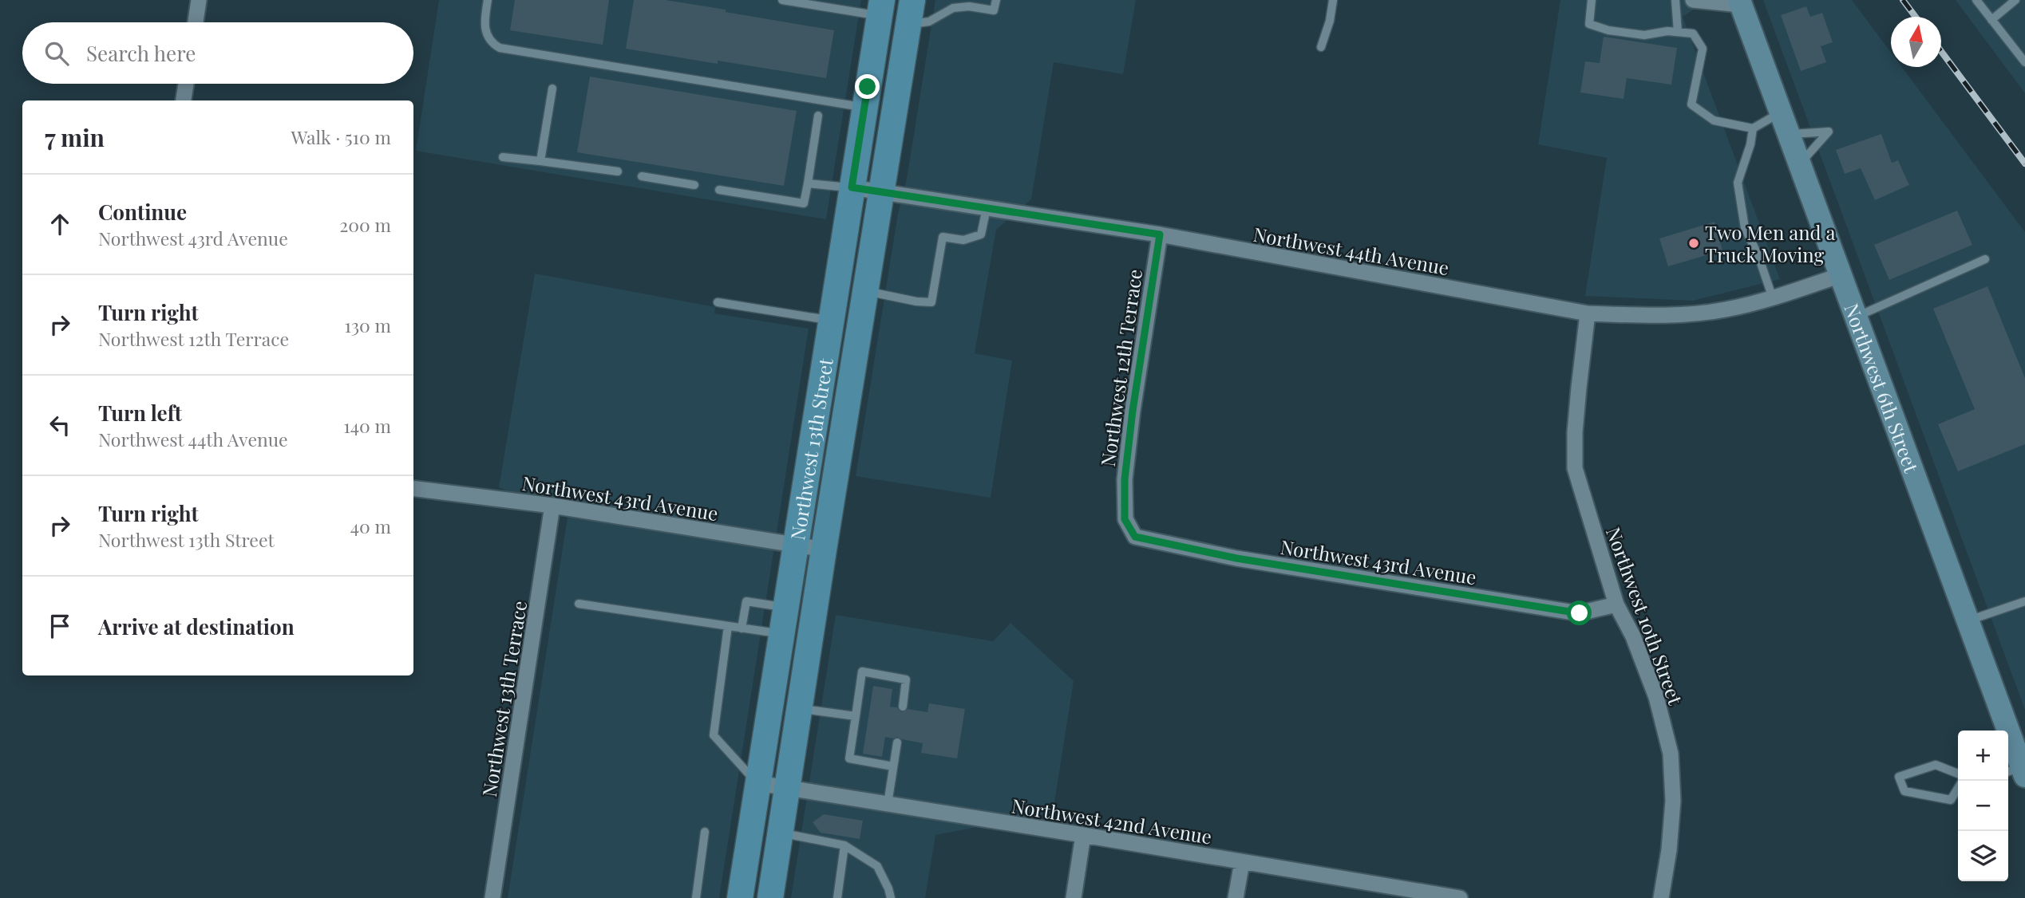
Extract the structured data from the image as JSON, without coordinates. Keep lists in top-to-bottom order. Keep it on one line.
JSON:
{"streets":{"main road":["Northwest 6th Street","Northwest 13th Street"],"street":["Northwest 44th Avenue","Northwest 12th Terrace","Northwest 43rd Avenue","Northwest 10th Street","Northwest 13th Terrace","Northwest 42nd Avenue"]},"crossings":[["Northwest 44th Avenue","Northwest 12th Terrace"],["Northwest 44th Avenue","Northwest 6th Street"],["Northwest 44th Avenue","Northwest 13th Street"],["Northwest 44th Avenue","Northwest 10th Street"],["Northwest 12th Terrace","Northwest 43rd Avenue"],["Northwest 13th Street","Northwest 43rd Avenue"],["Northwest 13th Street","Northwest 42nd Avenue"],["Northwest 43rd Avenue","Northwest 10th Street"],["Northwest 43rd Avenue","Northwest 13th Terrace"]],"places":["Two Men and a Truck Moving"],"north":"top","page":{"search":"Search here","heading":["7 min","Walk · 510 m"],"list":[["Continue","Northwest 43rd Avenue","200 m"],["Turn right","Northwest 12th Terrace","130 m"],["Turn left","Northwest 44th Avenue","140 m"],["Turn right","Northwest 13th Street","40 m"],"Arrive at destination"],"map_buttons":["+","−"]}}
